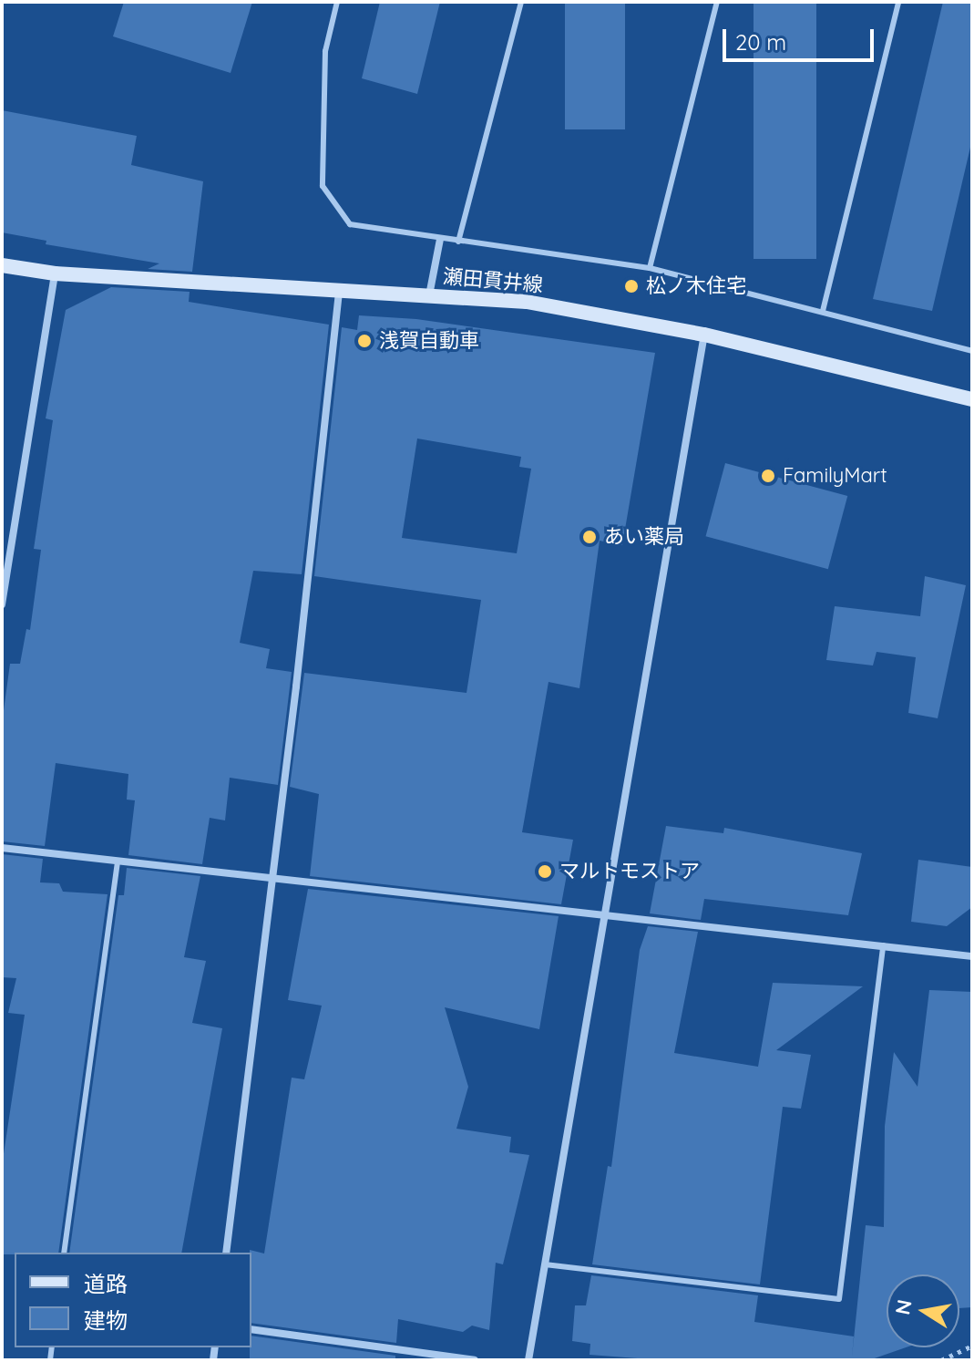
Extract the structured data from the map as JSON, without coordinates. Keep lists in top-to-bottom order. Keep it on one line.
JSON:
{"streets":{"main road":["瀬田貫井線"]},"places":["松ノ木住宅","浅賀自動車","FamilyMart","あい薬局","マルトモストア"],"legend":["道路","建物"],"scale_bar":"20 m","north":"left"}
